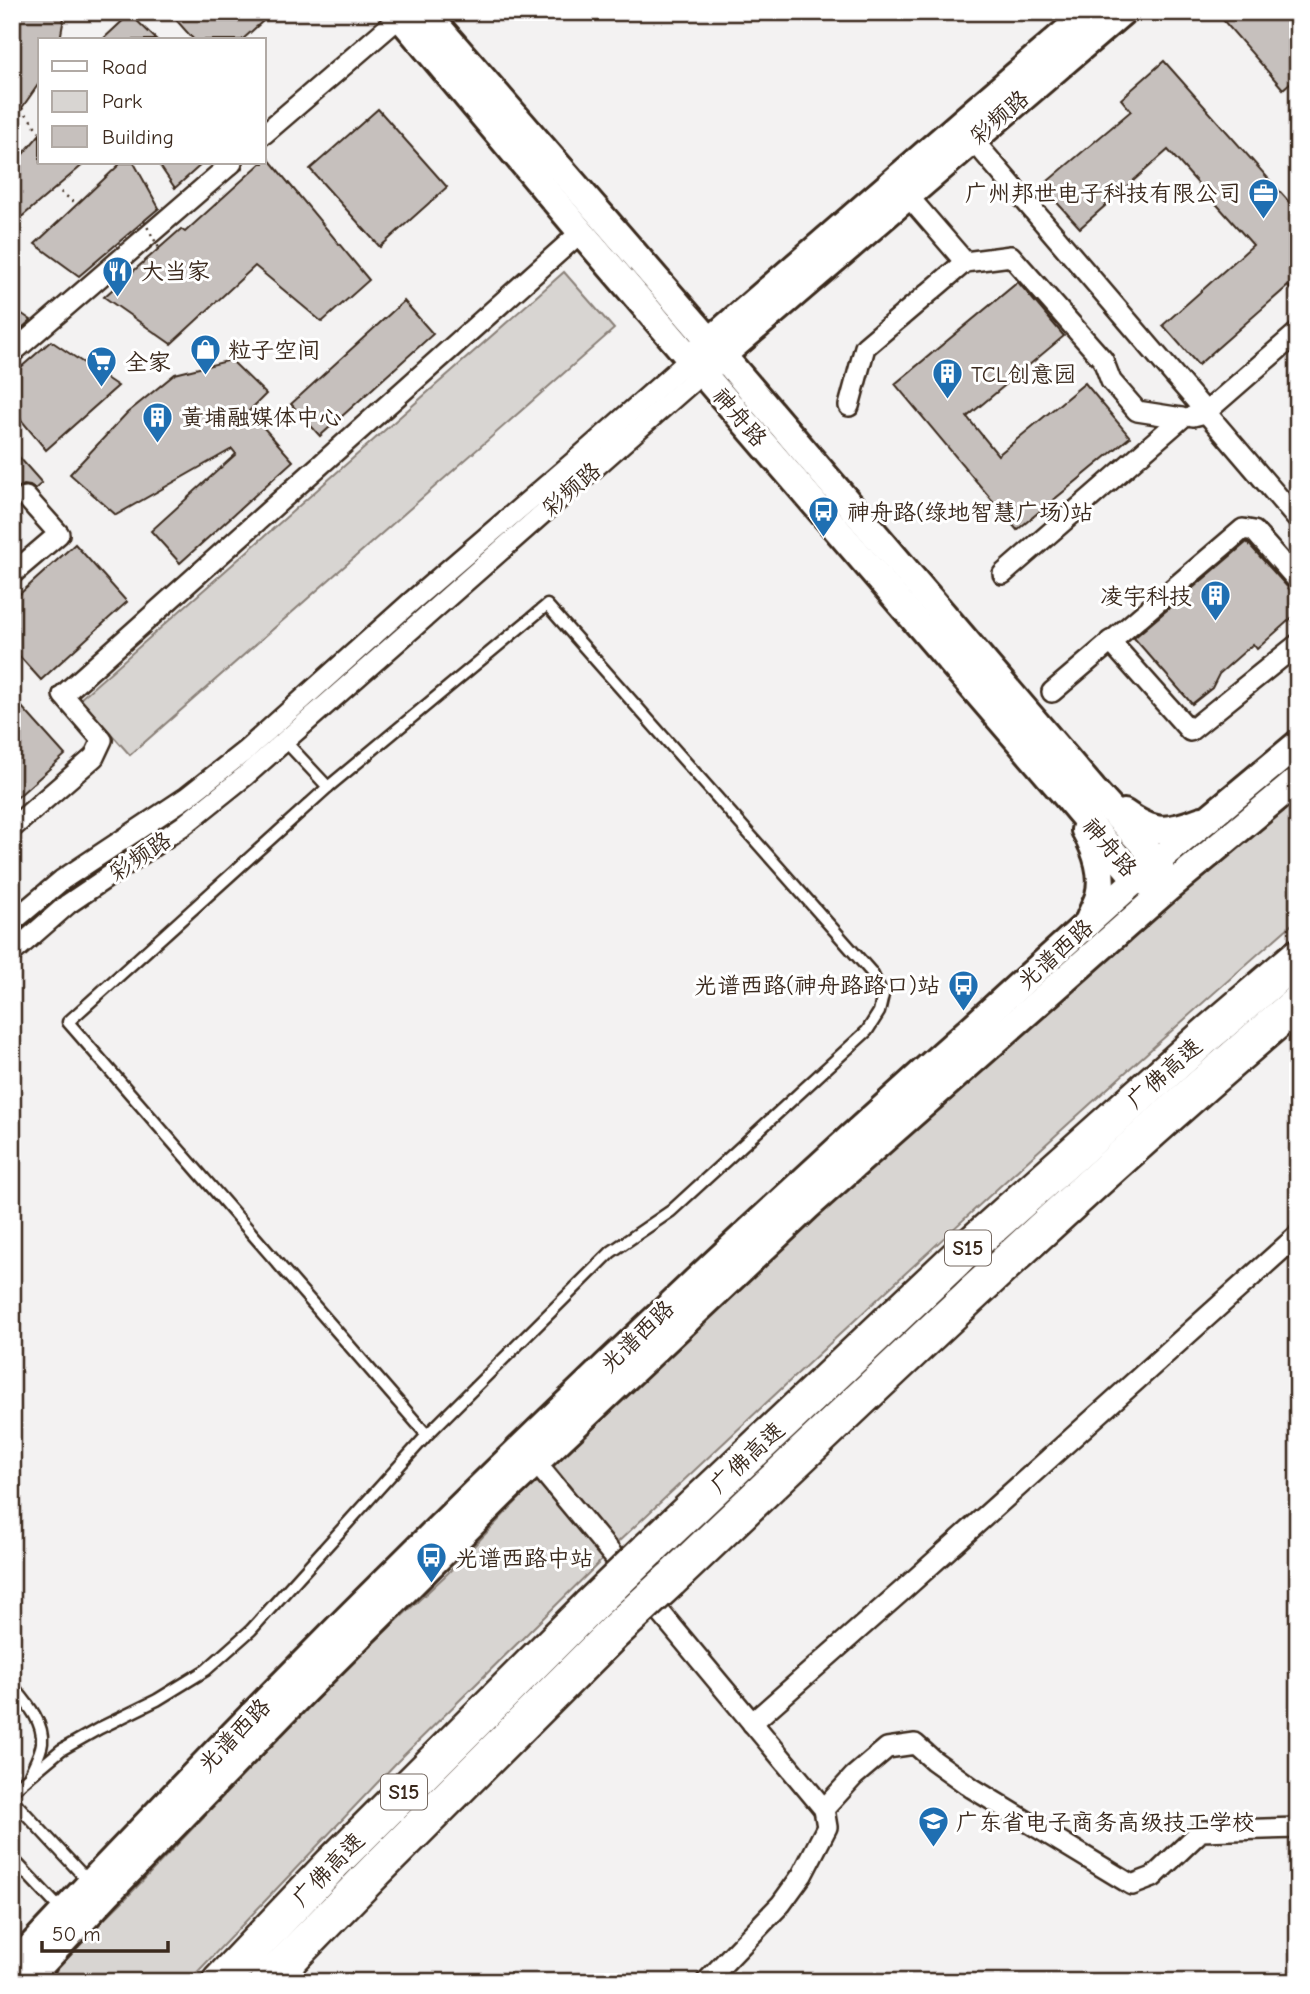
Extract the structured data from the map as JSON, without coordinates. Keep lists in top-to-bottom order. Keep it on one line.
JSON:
{"streets":{"highway":["广佛高速","S15"],"street":["彩频路","神舟路","光谱西路"]},"crossings":[["彩频路","神舟路"],["神舟路","光谱西路"]],"places":{"office":["广州邦世电子科技有限公司"],"restaurant":["大当家"],"shop":["粒子空间"],"supermarket":["全家"],"building":["TCL创意园","黄埔融媒体中心","凌宇科技"],"bus stop":["神舟路(绿地智慧广场)站","光谱西路(神舟路路口)站","光谱西路中站"],"school or university":["广东省电子商务高级技工学校"]},"legend":["Road","Park","Building"],"scale_bar":"50 m"}
